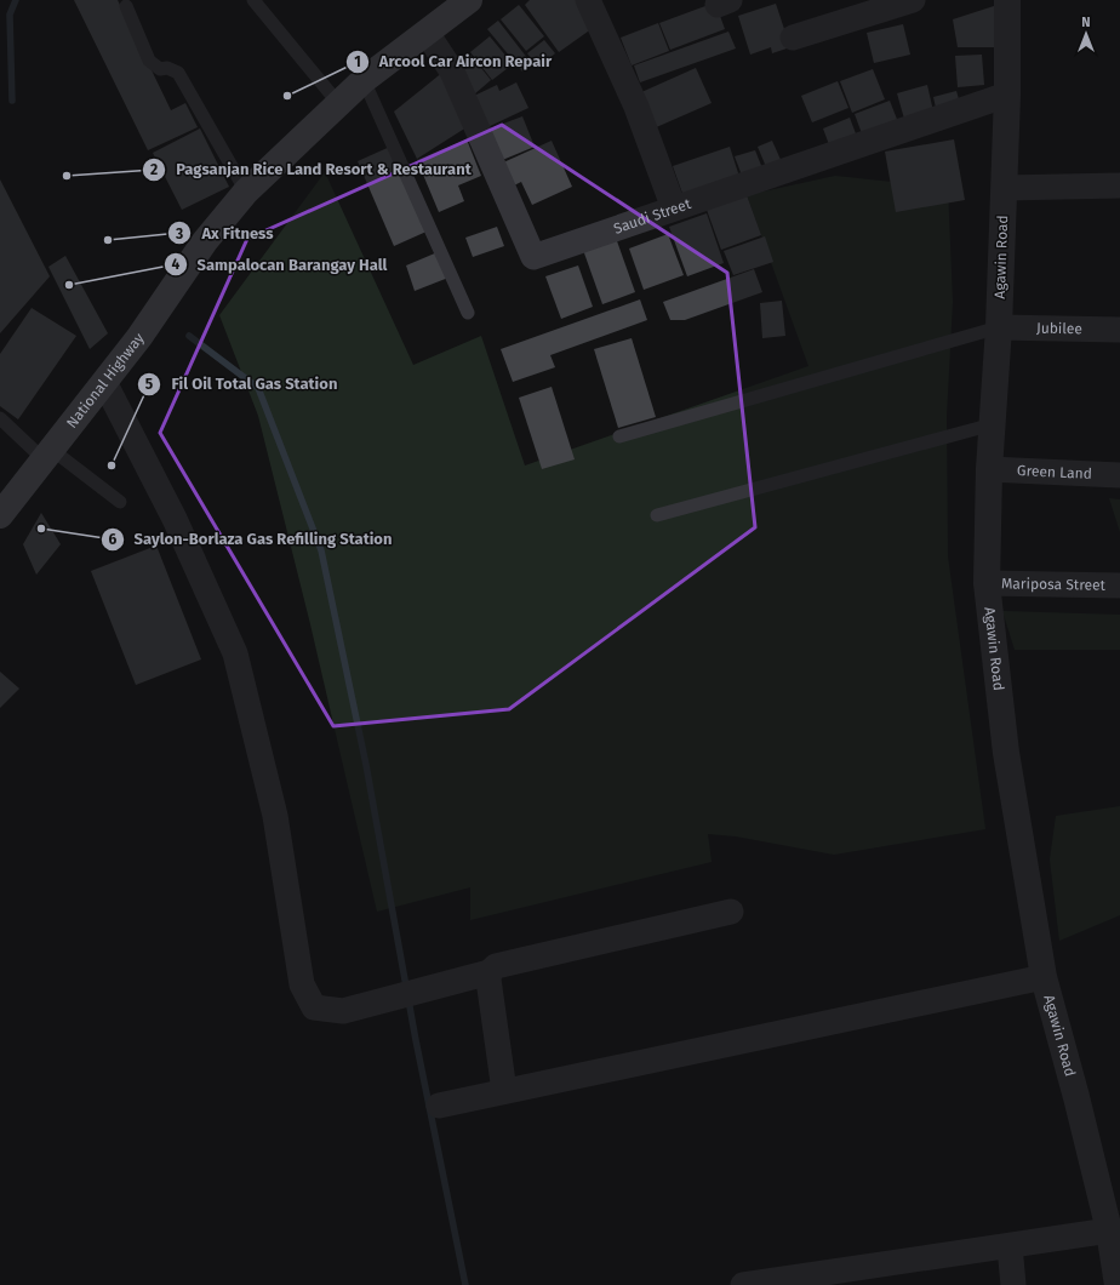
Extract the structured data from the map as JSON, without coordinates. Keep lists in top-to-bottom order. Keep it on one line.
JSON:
{"streets":{"main road":["National Highway"],"street":["Saudi Street","Agawin Road","Jubilee","Green Land","Mariposa Street"]},"crossings":[["Saudi Street","Agawin Road"],["Saudi Street","National Highway"],["Agawin Road","Jubilee"],["Agawin Road","Green Land"],["Agawin Road","Mariposa Street"]],"places":["Arcool Car Aircon Repair","Pagsanjan Rice Land Resort & Restaurant","Ax Fitness","Sampalocan Barangay Hall","Fil Oil Total Gas Station","Saylon-Borlaza Gas Refilling Station"],"north":"top"}
